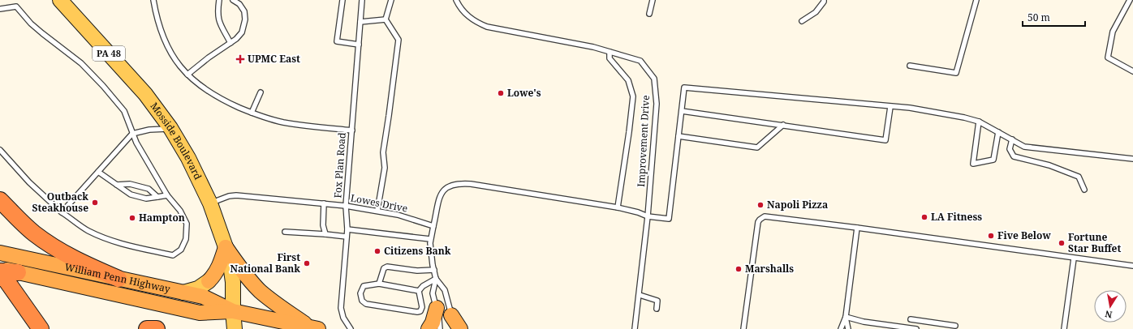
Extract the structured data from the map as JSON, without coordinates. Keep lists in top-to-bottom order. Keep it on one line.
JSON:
{"streets":{"highway":["William Penn Highway"],"main road":["PA 48","Mosside Boulevard"],"lane":["Improvement Drive","Fox Plan Road","Lowes Drive"]},"crossings":[["Mosside Boulevard","Lowes Drive"],["Mosside Boulevard","William Penn Highway"],["Fox Plan Road","Lowes Drive"]],"places":{"health":["UPMC East"],"other":["Lowe's","Outback Steakhouse","Napoli Pizza","LA Fitness","Hampton","Five Below","Fortune Star Buffet","Citizens Bank","First National Bank","Marshalls"]},"scale_bar":"50 m","north":"bottom"}
